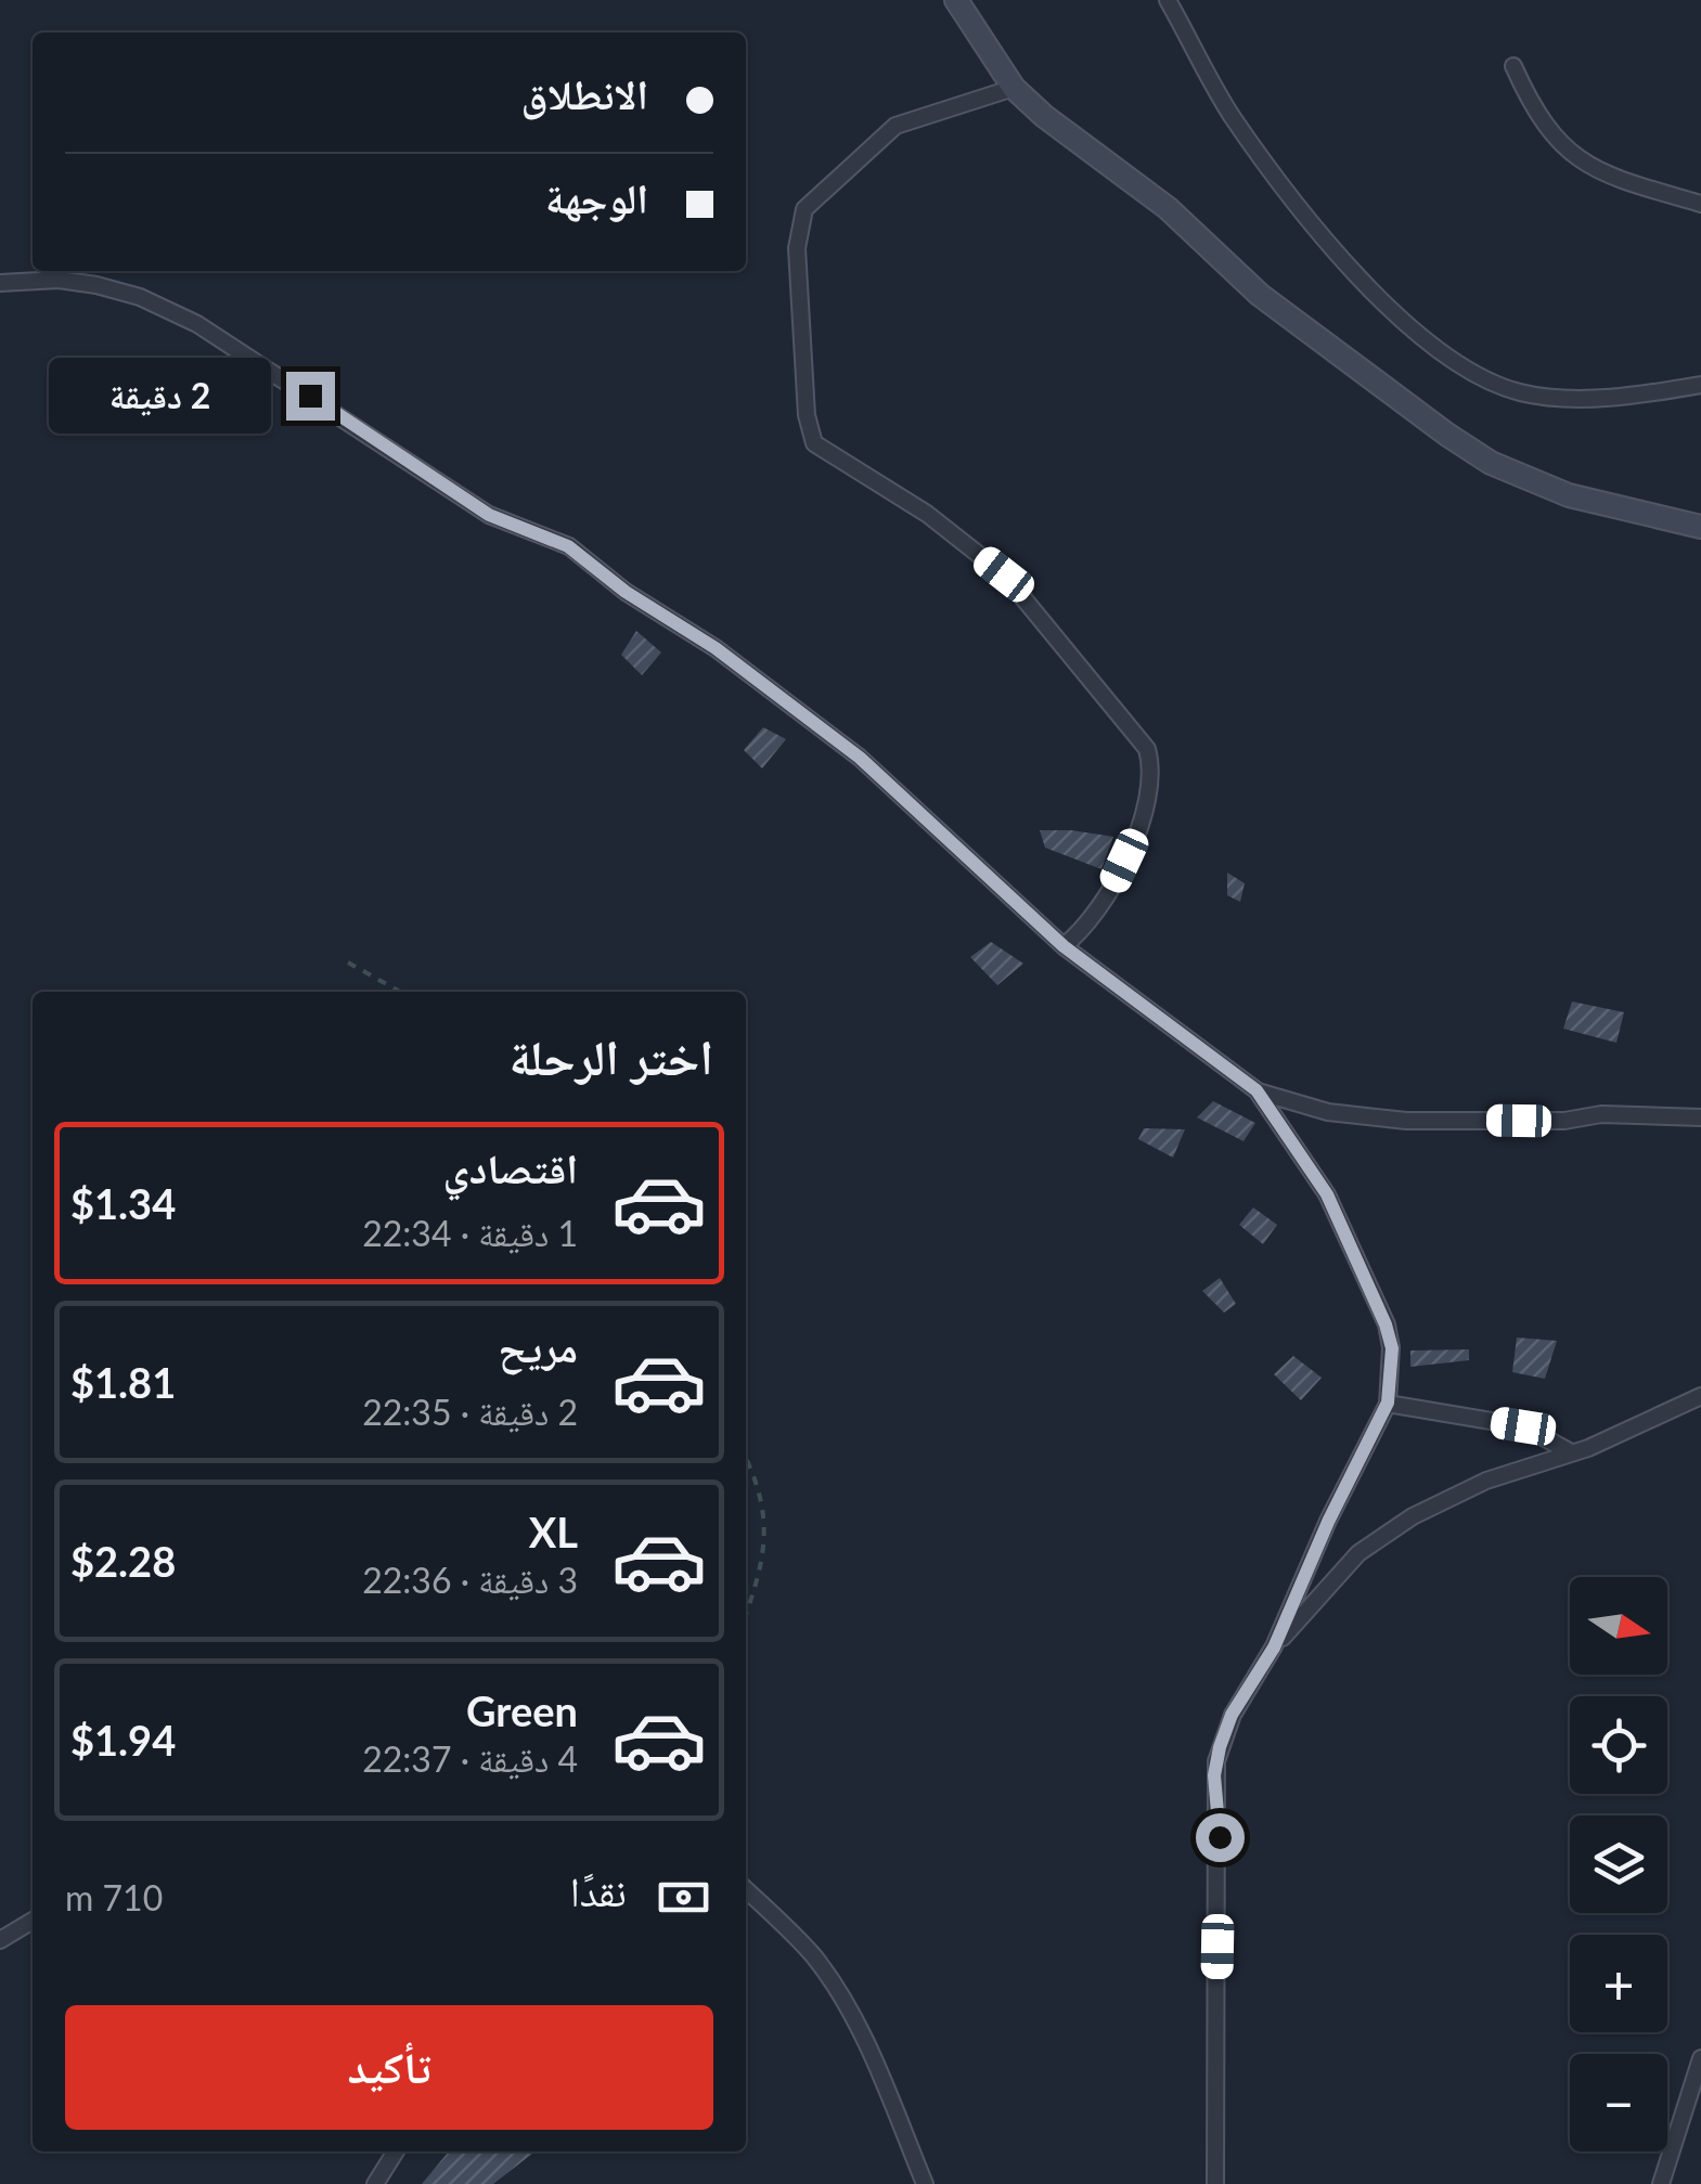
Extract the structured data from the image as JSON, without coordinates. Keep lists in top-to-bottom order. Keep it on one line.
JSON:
{"north":"right","page":{"banner":["الانطلاق","الوجهة"],"bubble":"2 دقيقة","heading":"اختر الرحلة","list":[{"name":"اقتصادي","note":"1 دقيقة · 22:34","value":"$1.34"},{"name":"مريح","note":"2 دقيقة · 22:35","value":"$1.81"},{"name":"XL","note":"3 دقيقة · 22:36","value":"$2.28"},{"name":"Green","note":"4 دقيقة · 22:37","value":"$1.94"}],"map_buttons":["+","−"],"pay":["نقدًا","710 m"],"buttons":"تأكيد"}}
